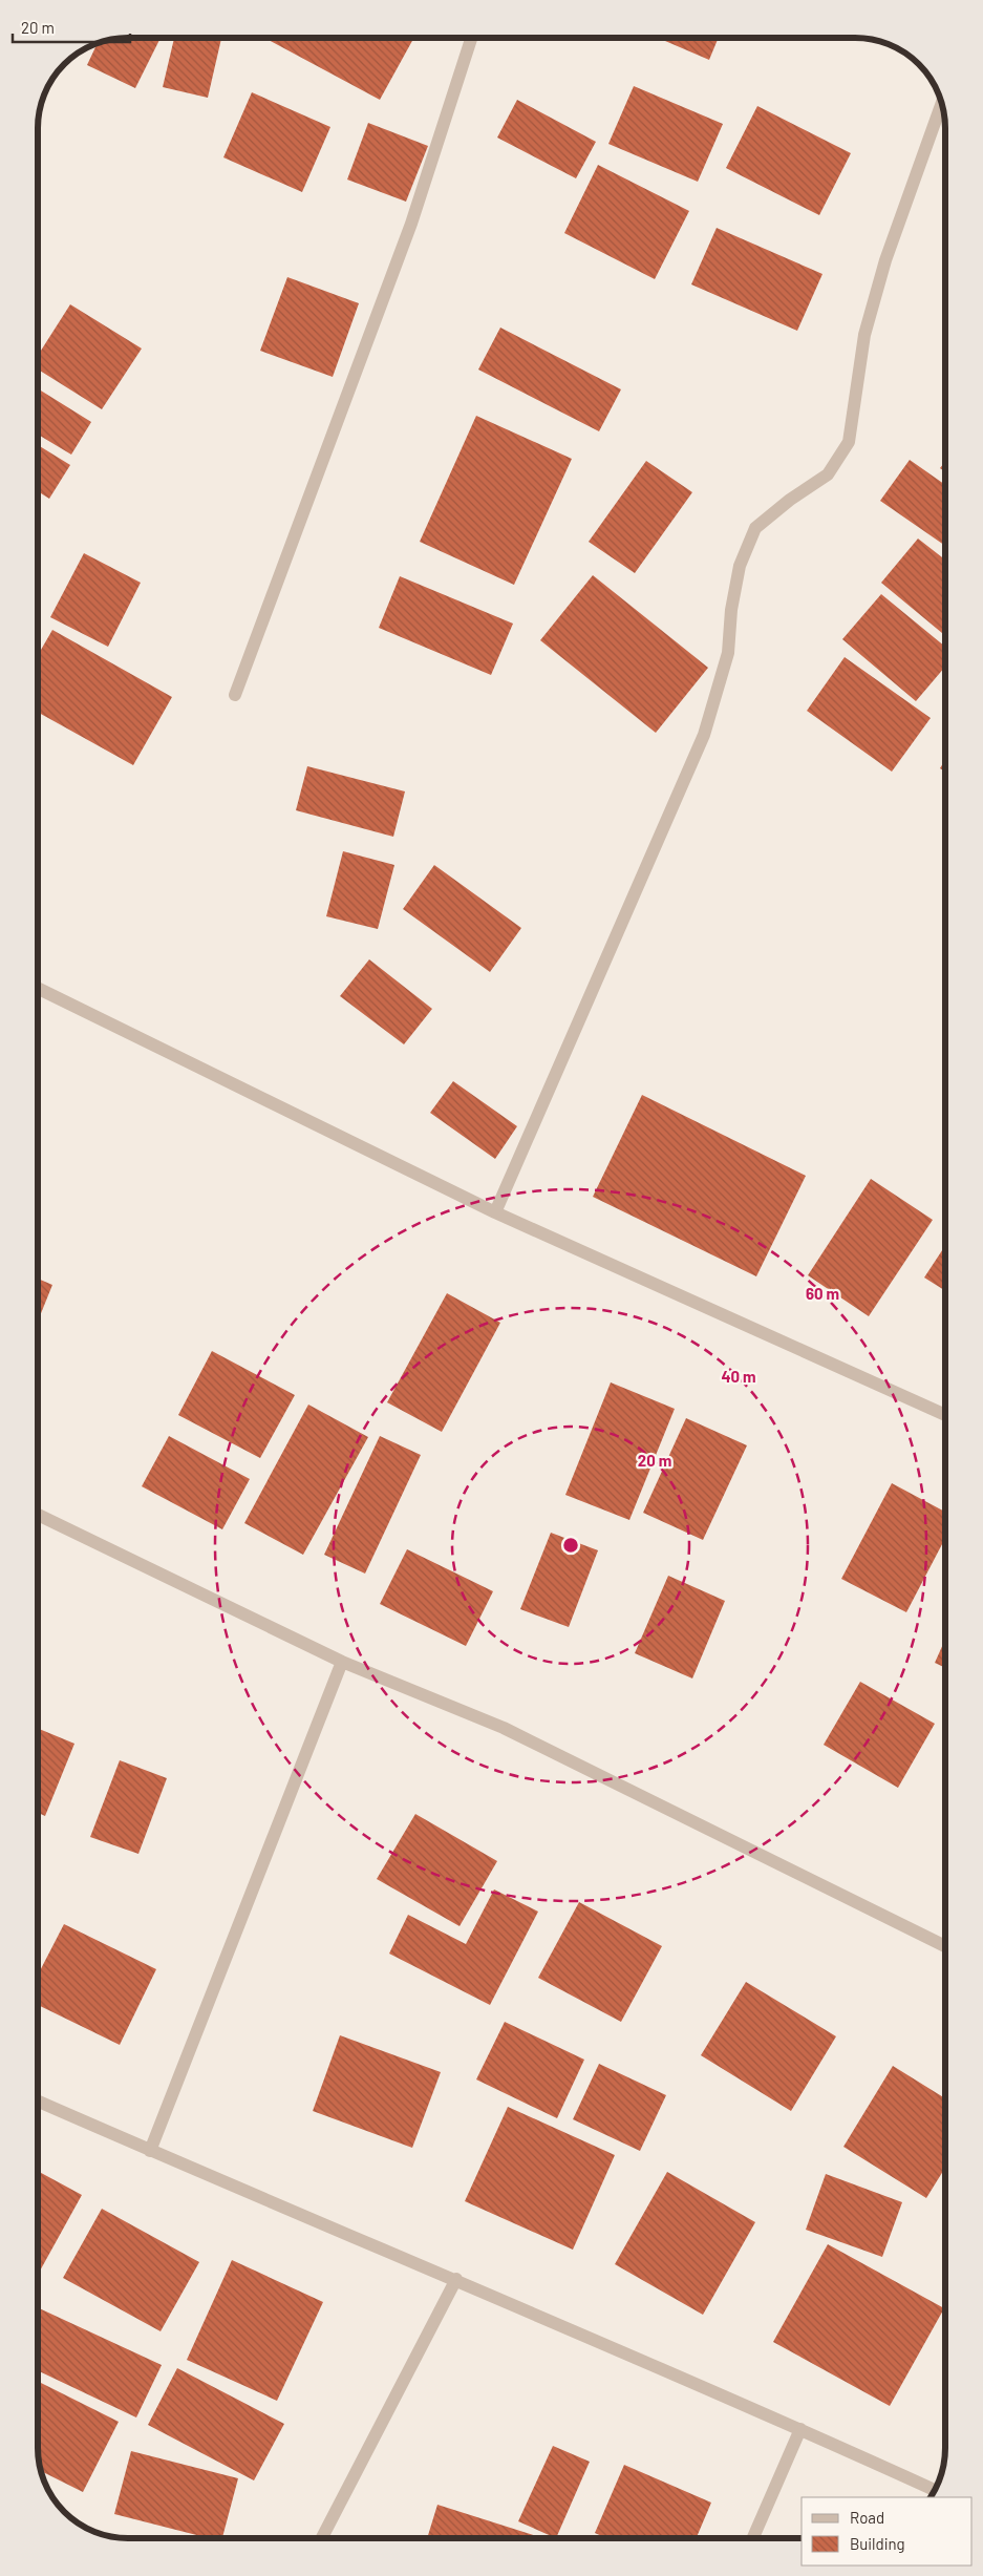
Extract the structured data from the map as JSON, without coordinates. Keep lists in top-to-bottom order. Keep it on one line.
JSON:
{"legend":["Road","Building"],"scale_bar":"20 m","rings":["60 m","40 m","20 m"]}
